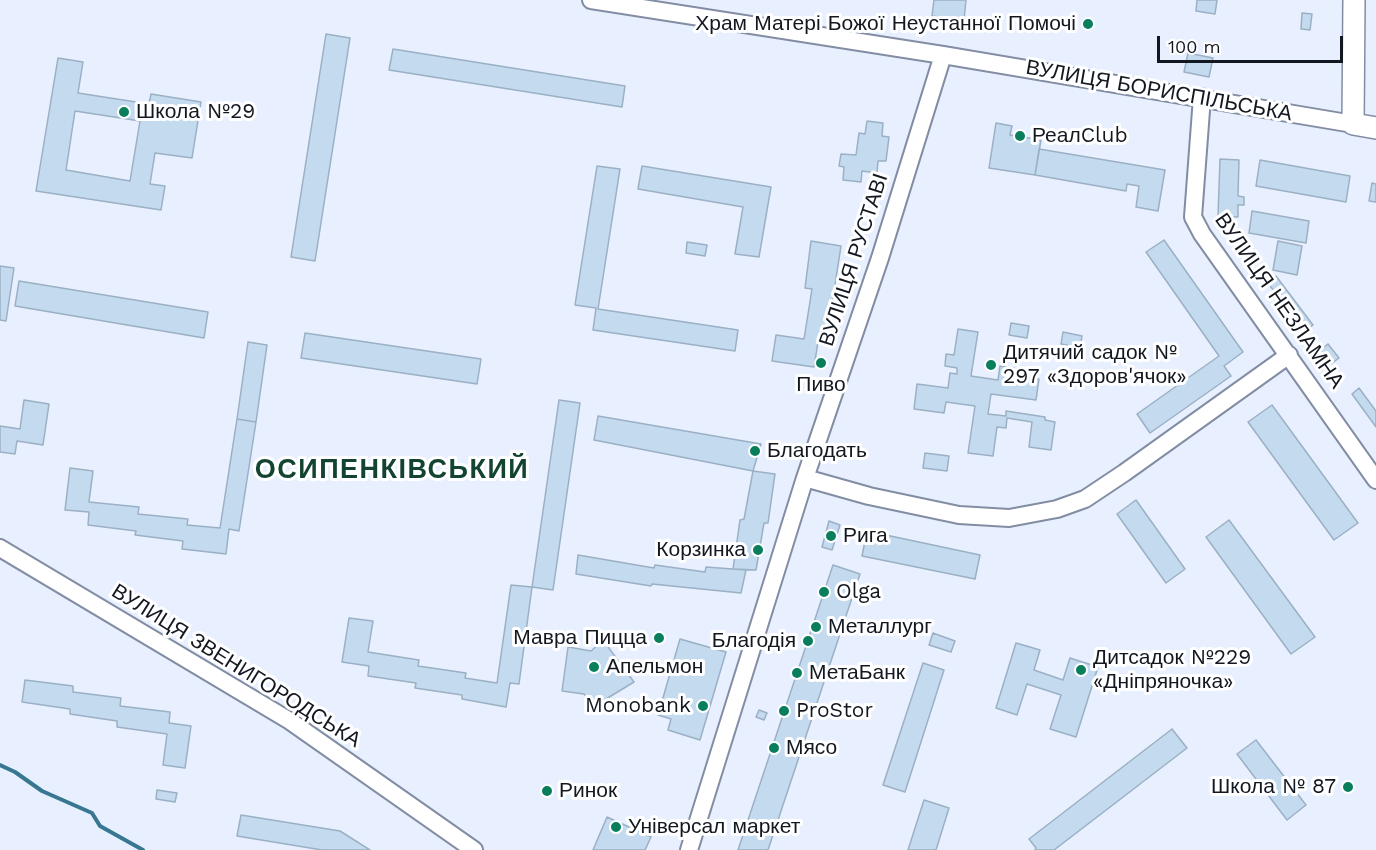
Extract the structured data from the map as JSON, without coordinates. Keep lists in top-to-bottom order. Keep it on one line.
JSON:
{"streets":{"main road":["ВУЛИЦЯ БОРИСПІЛЬСЬКА"],"street":["ВУЛИЦЯ РУСТАВІ","ВУЛИЦЯ НЕЗЛАМНА","ВУЛИЦЯ ЗВЕНИГОРОДСЬКА"]},"crossings":[["ВУЛИЦЯ БОРИСПІЛЬСЬКА","ВУЛИЦЯ РУСТАВІ"],["ВУЛИЦЯ БОРИСПІЛЬСЬКА","ВУЛИЦЯ НЕЗЛАМНА"]],"districts":["ОСИПЕНКІВСЬКИЙ"],"places":["Храм Матері Божої Неустанної Помочі","Школа №29","РеалClub","Пиво","Дитячий садок № 297 «Здоров'ячок»","Благодать","Рига","Корзинка","Olga","Металлург","Мавра Пицца","Благодія","Апельмон","Дитсадок №229 «Дніпряночка»","МетаБанк","Monobank","ProStor","Мясо","Школа № 87","Ринок","Універсал маркет"],"scale_bar":"100 m"}
